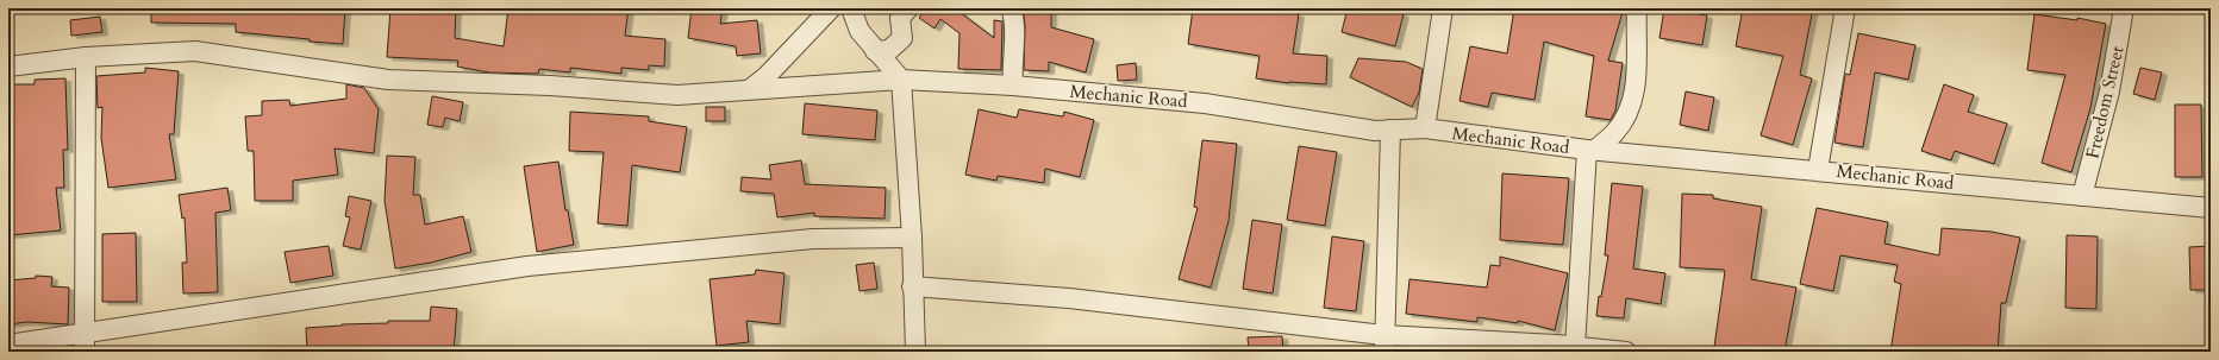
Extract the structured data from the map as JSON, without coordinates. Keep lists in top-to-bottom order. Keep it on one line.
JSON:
{"streets":{"street":["Mechanic Road","Freedom Street"]},"crossings":[["Mechanic Road","Freedom Street"]]}
